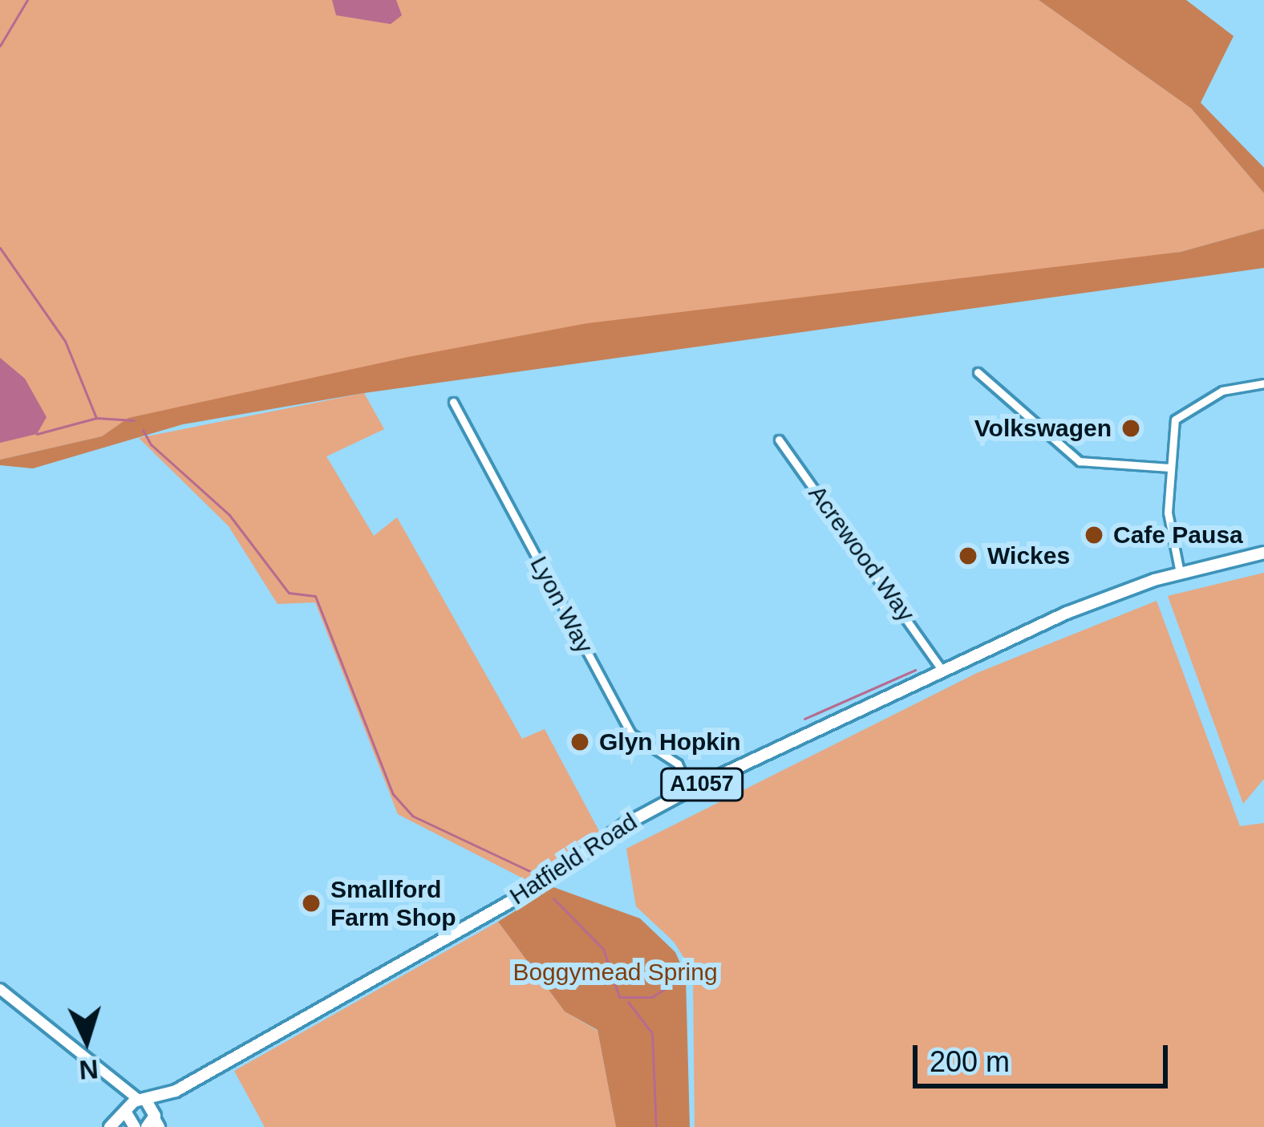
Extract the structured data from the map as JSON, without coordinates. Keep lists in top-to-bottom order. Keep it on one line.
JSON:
{"streets":{"main road":["A1057","Hatfield Road"],"street":["Acrewood Way","Lyon Way"]},"crossings":[["Acrewood Way","Hatfield Road"],["Lyon Way","Hatfield Road"]],"parks":["Boggymead Spring"],"places":["Volkswagen","Cafe Pausa","Wickes","Glyn Hopkin","Smallford Farm Shop"],"scale_bar":"200 m","north":"bottom"}
